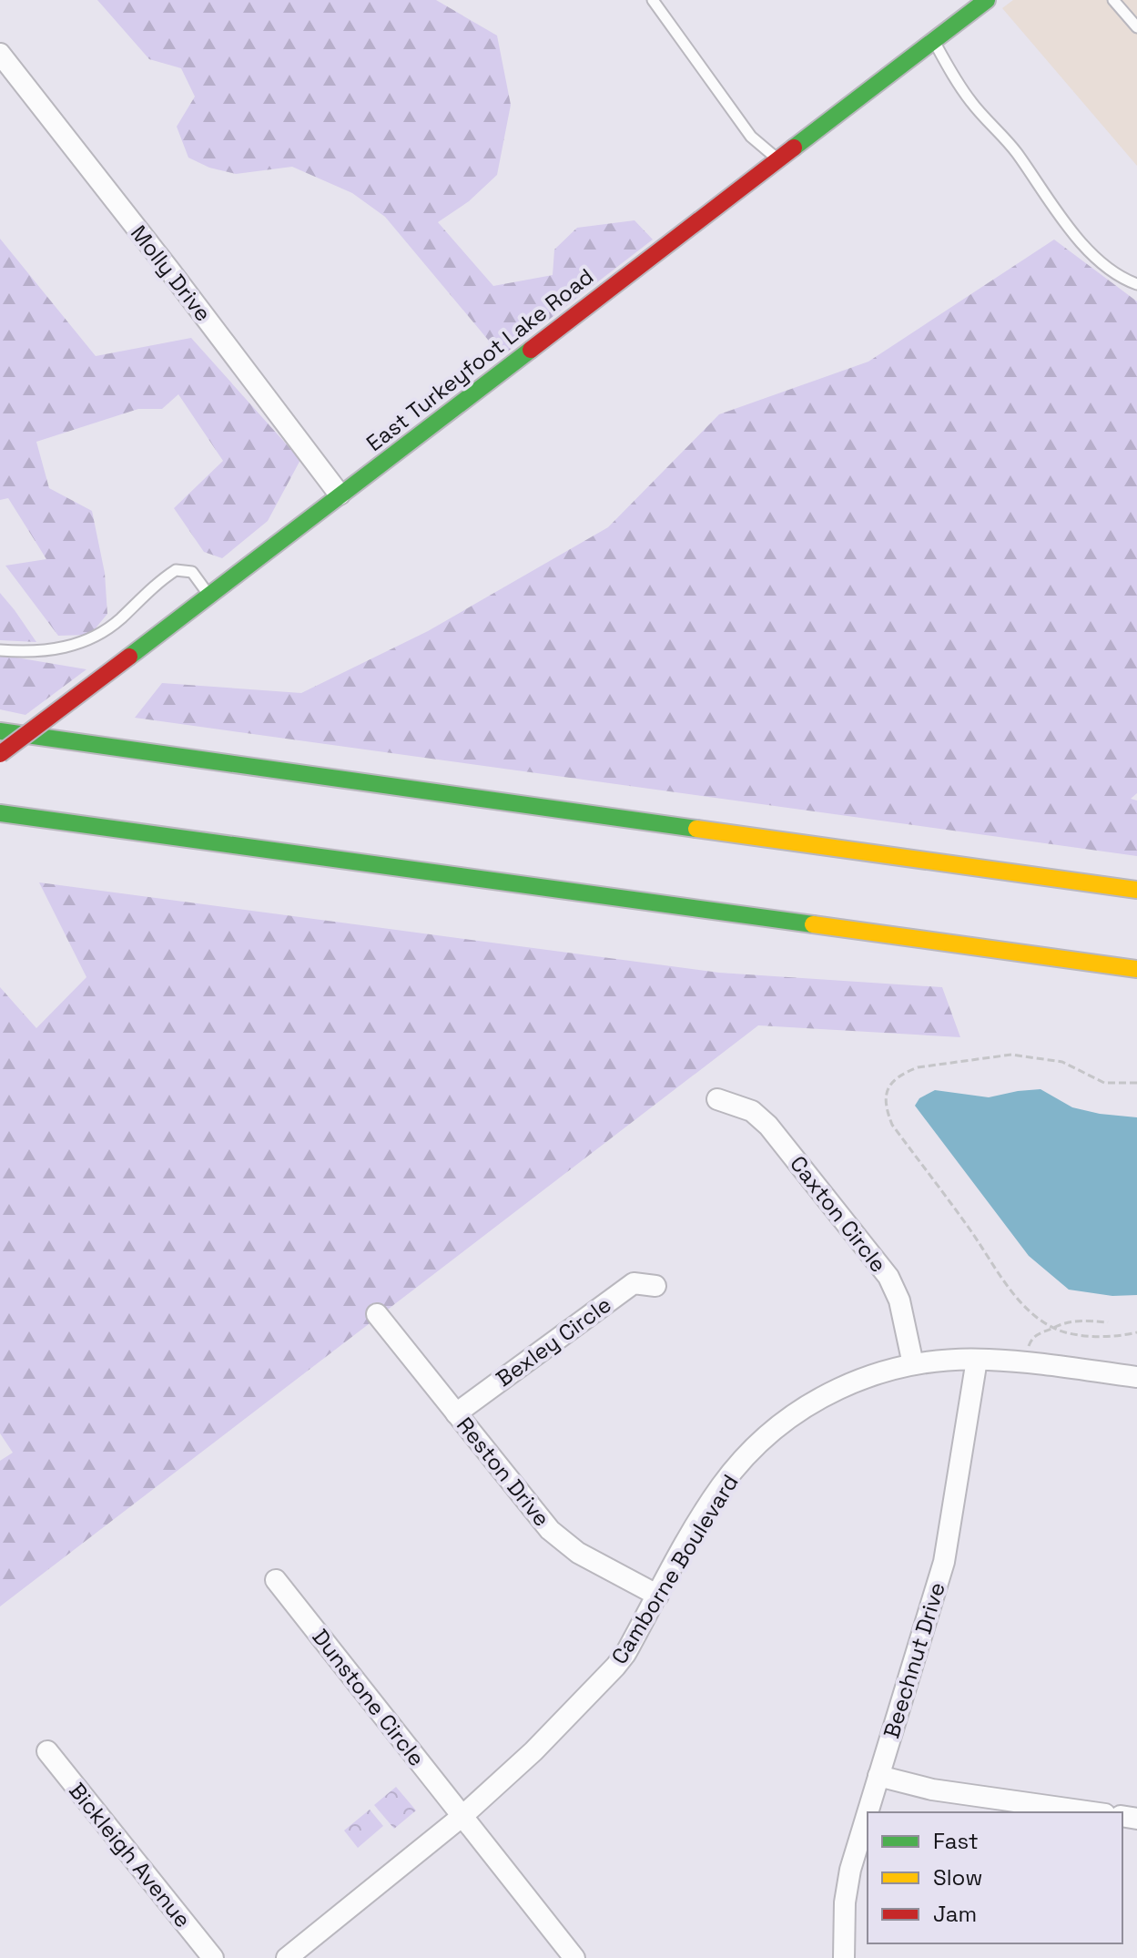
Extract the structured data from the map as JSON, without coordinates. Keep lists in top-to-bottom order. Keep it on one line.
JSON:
{"streets":{"main road":["East Turkeyfoot Lake Road"],"street":["Molly Drive","Caxton Circle","Bexley Circle","Reston Drive","Camborne Boulevard","Beechnut Drive","Dunstone Circle","Bickleigh Avenue"]},"crossings":[["Molly Drive","East Turkeyfoot Lake Road"],["Caxton Circle","Camborne Boulevard"],["Bexley Circle","Reston Drive"],["Reston Drive","Camborne Boulevard"],["Camborne Boulevard","Beechnut Drive"],["Camborne Boulevard","Dunstone Circle"]],"legend":["Fast","Slow","Jam"]}
